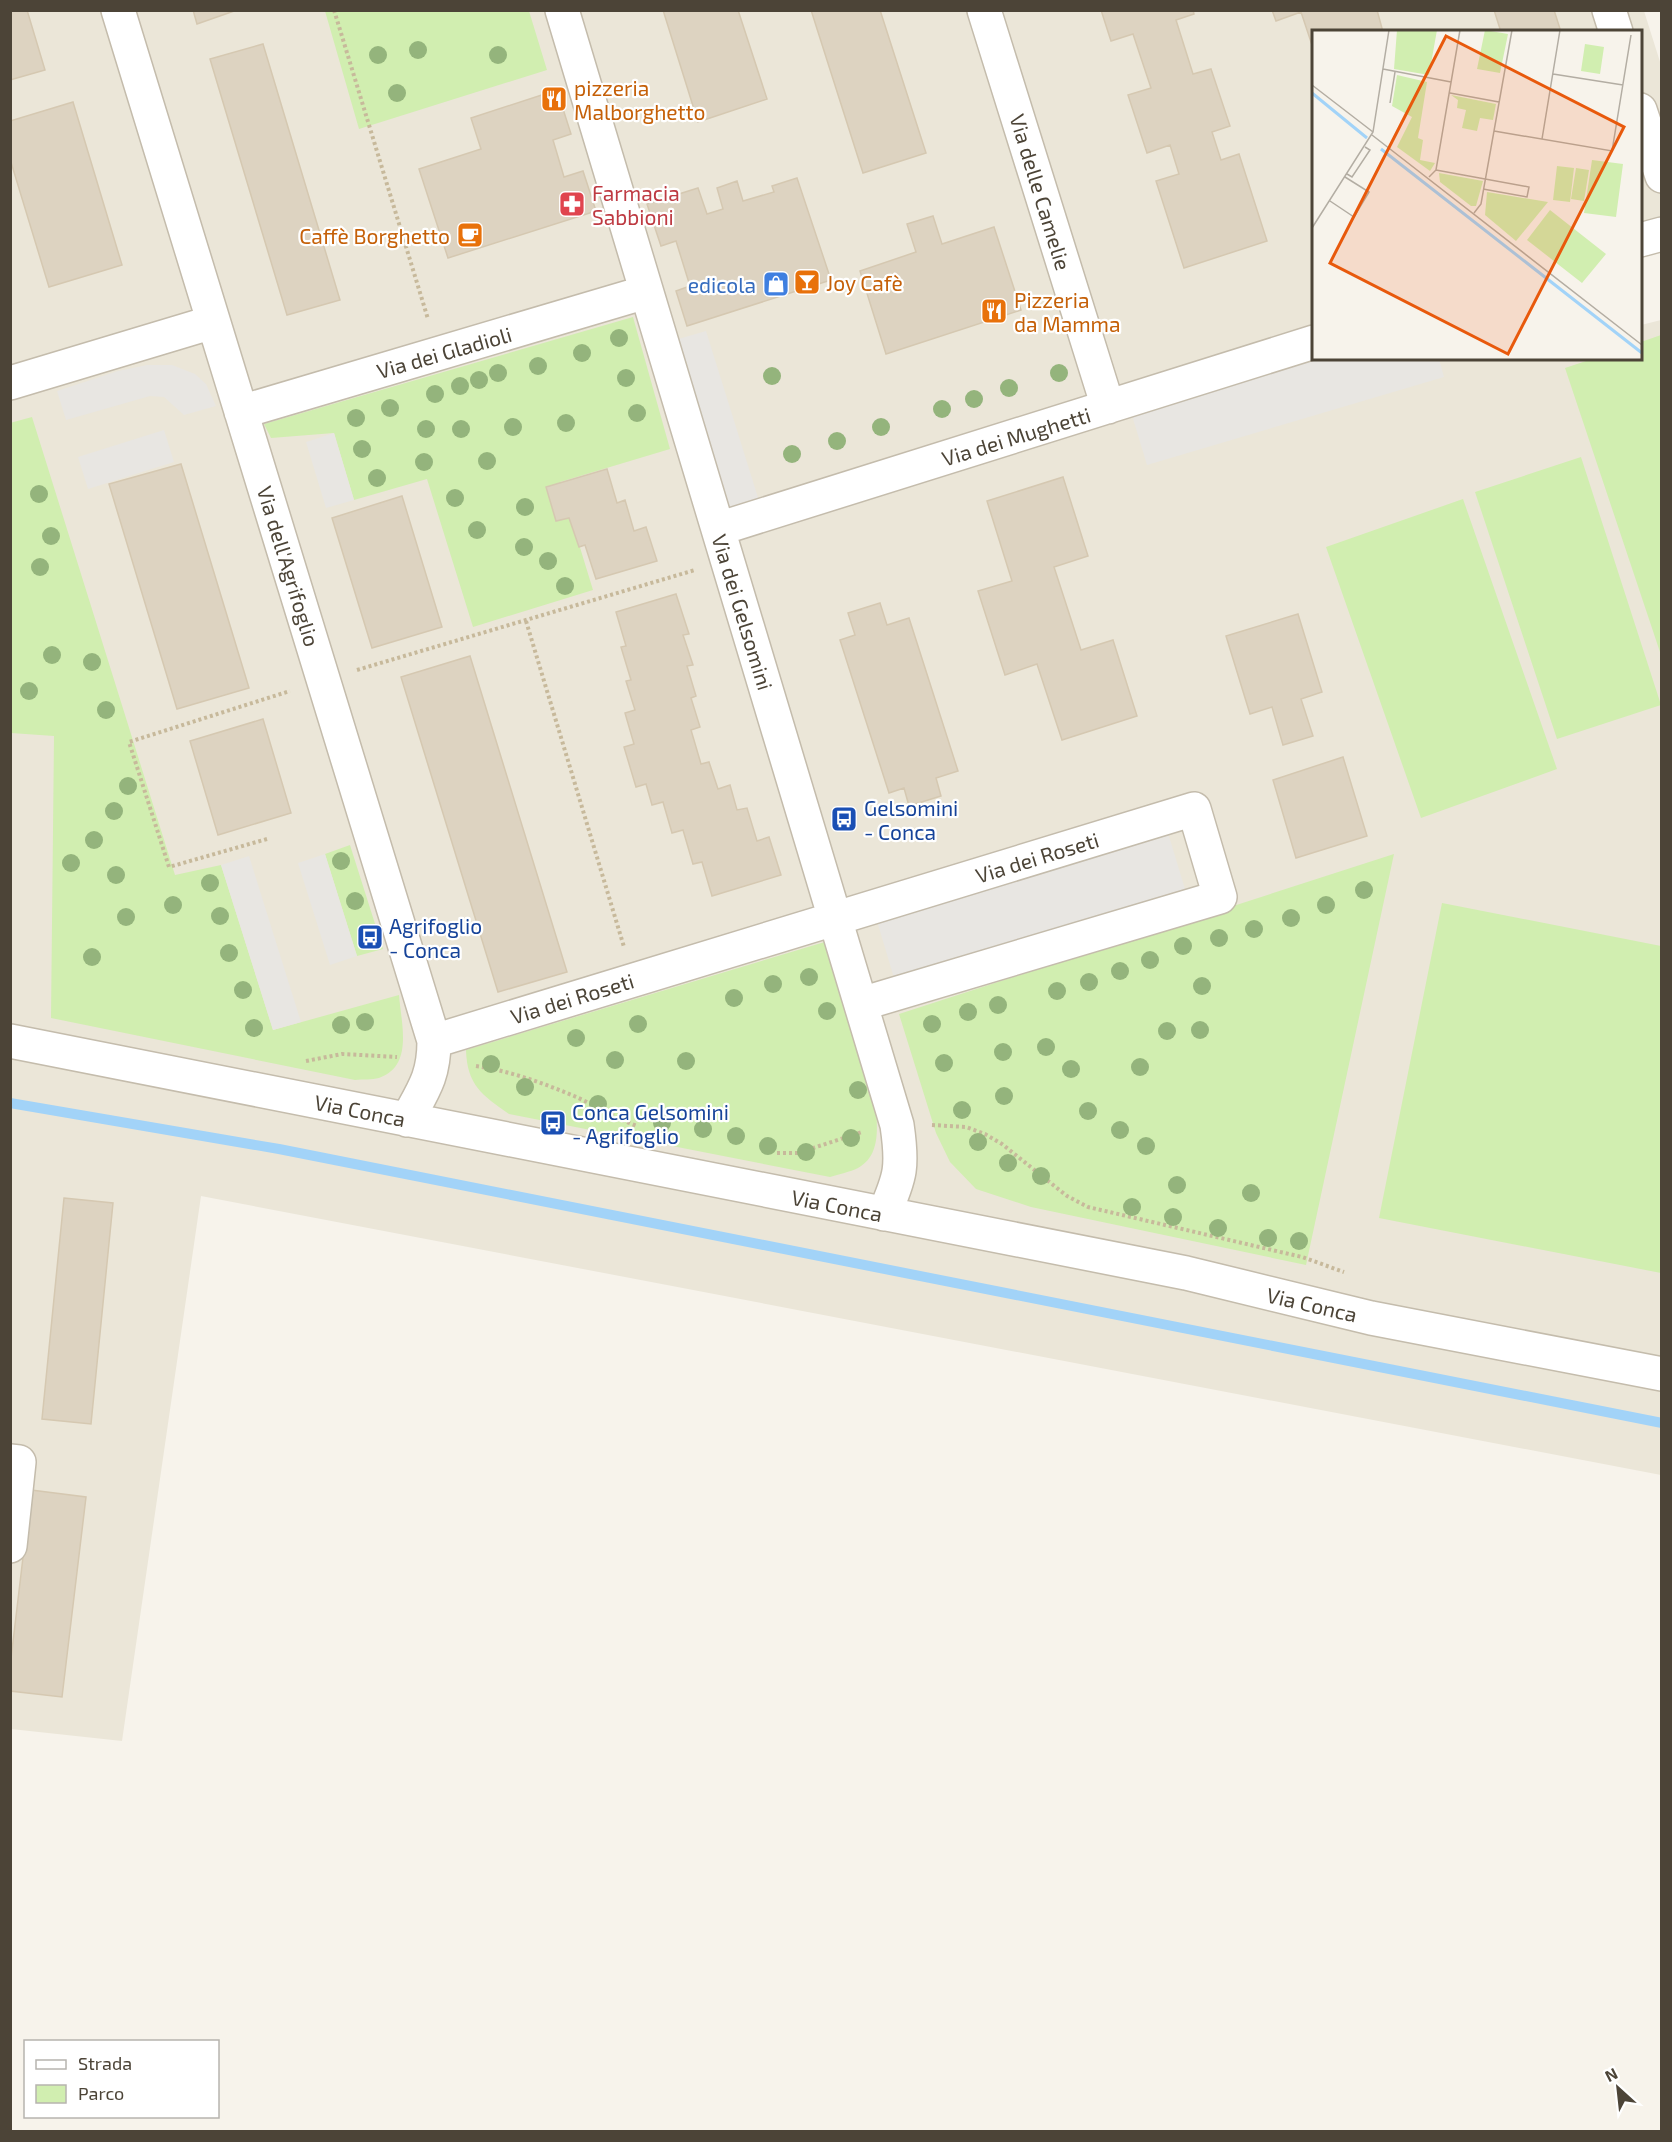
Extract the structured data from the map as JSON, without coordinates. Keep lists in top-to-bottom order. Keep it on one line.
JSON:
{"streets":{"street":["Via delle Camelie","Via dei Gladioli","Via dei Mughetti","Via dell'Agrifoglio","Via dei Gelsomini","Via dei Roseti","Via Conca"]},"crossings":[["Via delle Camelie","Via dei Mughetti"],["Via dei Gladioli","Via dell'Agrifoglio"],["Via dei Gladioli","Via dei Gelsomini"],["Via dei Mughetti","Via dei Gelsomini"],["Via dell'Agrifoglio","Via dei Roseti"],["Via dei Gelsomini","Via dei Roseti"],["Via dei Gelsomini","Via Conca"]],"places":{"restaurant":["pizzeria Malborghetto","Pizzeria da Mamma"],"pharmacy":["Farmacia Sabbioni"],"cafe":["Caffè Borghetto"],"bar":["Joy Cafè"],"shop":["edicola"],"bus stop":["Gelsomini - Conca","Agrifoglio - Conca","Conca Gelsomini - Agrifoglio"]},"legend":["Strada","Parco"],"north":"top left"}
